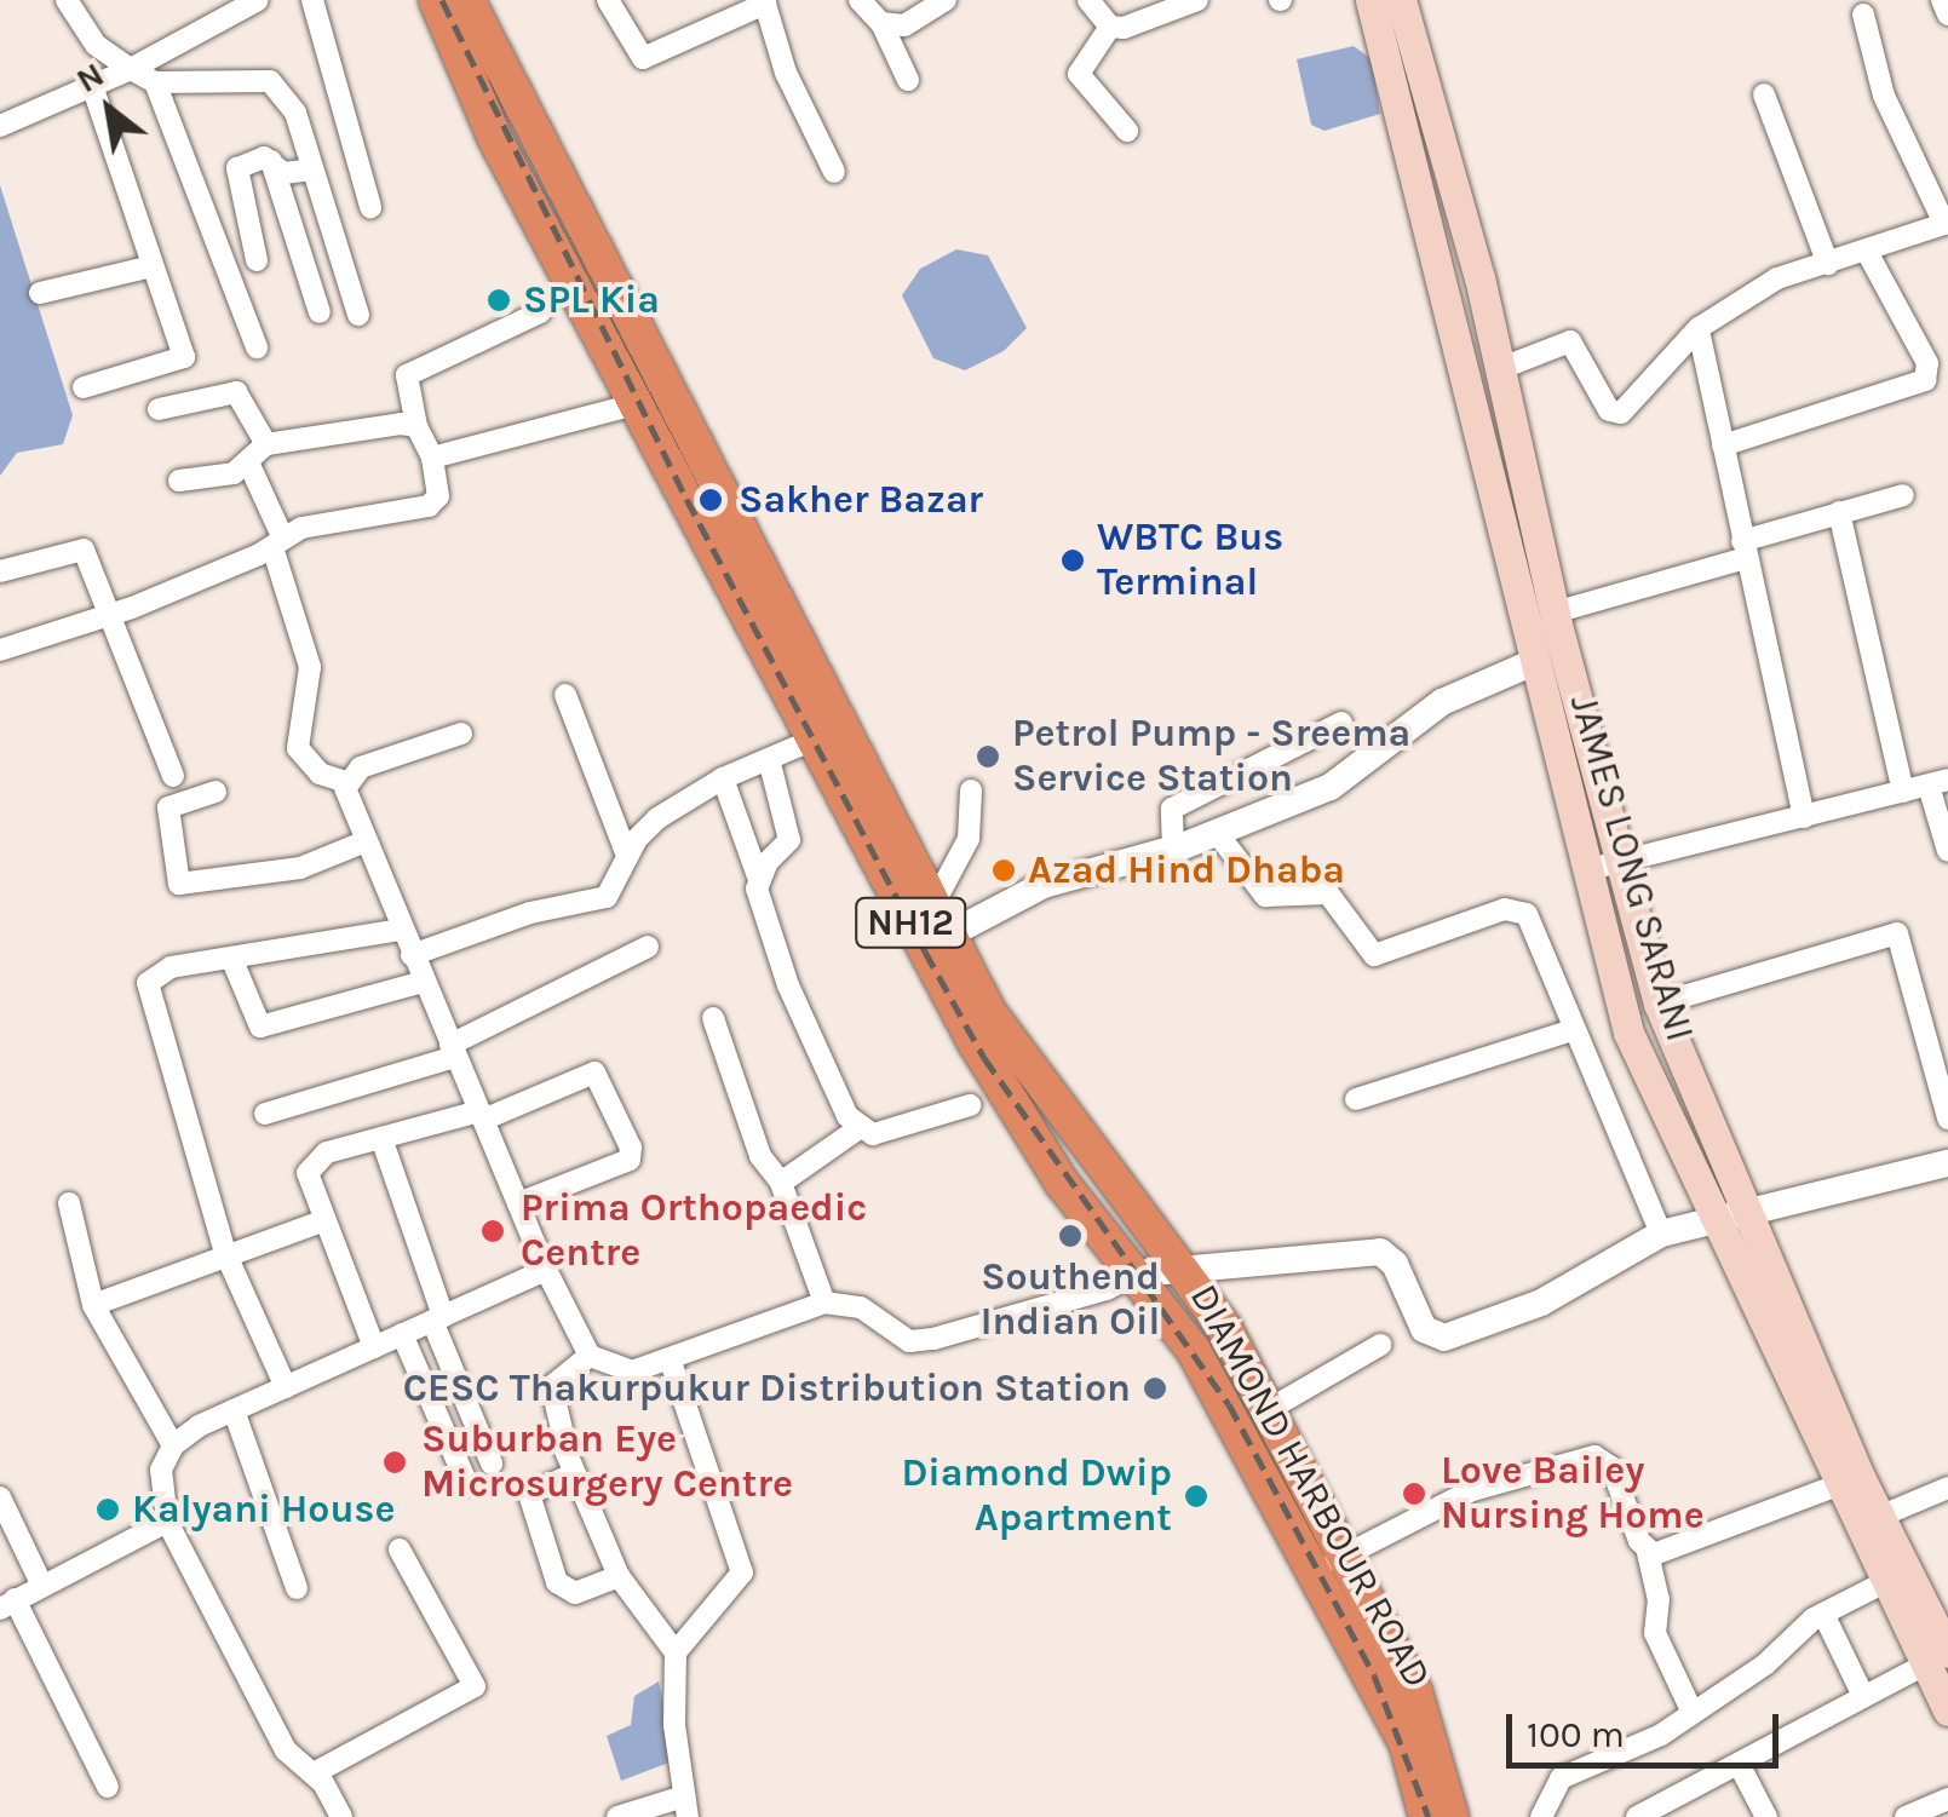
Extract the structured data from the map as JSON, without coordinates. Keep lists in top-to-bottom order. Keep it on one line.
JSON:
{"streets":{"highway":["NH12","DIAMOND HARBOUR ROAD"],"main road":["JAMES LONG SARANI"]},"places":["SPL Kia","Sakher Bazar","WBTC Bus Terminal","Petrol Pump - Sreema Service Station","Azad Hind Dhaba","Prima Orthopaedic Centre","Southend Indian Oil","CESC Thakurpukur Distribution Station","Suburban Eye Microsurgery Centre","Love Bailey Nursing Home","Diamond Dwip Apartment","Kalyani House"],"scale_bar":"100 m","north":"top left"}
